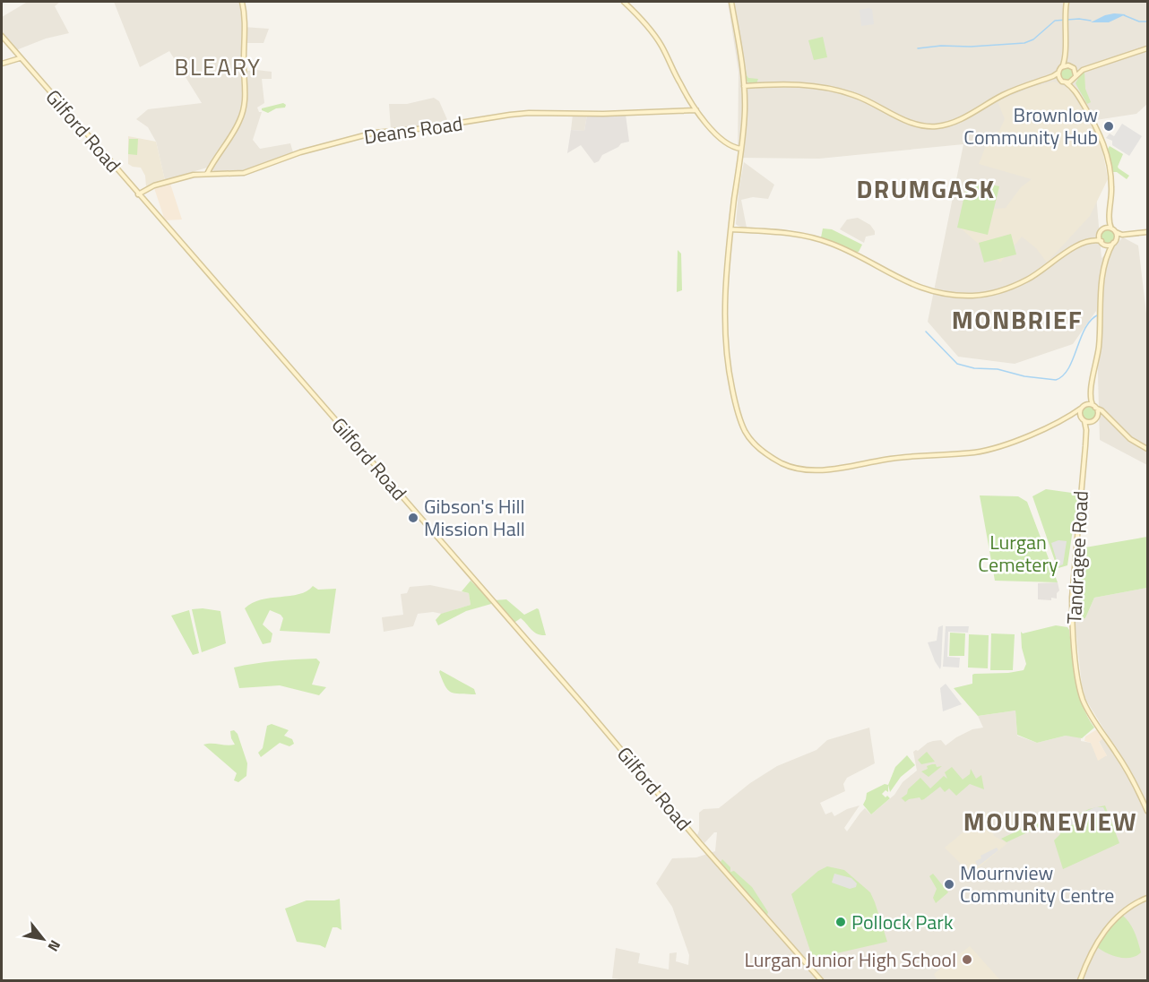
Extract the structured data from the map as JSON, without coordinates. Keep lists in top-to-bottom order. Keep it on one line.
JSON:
{"streets":{"street":["Deans Road","Gilford Road","Tandragee Road"]},"crossings":[["Deans Road","Gilford Road"]],"districts":["BLEARY","DRUMGASK","MONBRIEF","MOURNEVIEW"],"parks":["Lurgan Cemetery"],"places":["Brownlow Community Hub","Gibson's Hill Mission Hall","Mournview Community Centre","Pollock Park","Lurgan Junior High School"],"north":"bottom right"}
